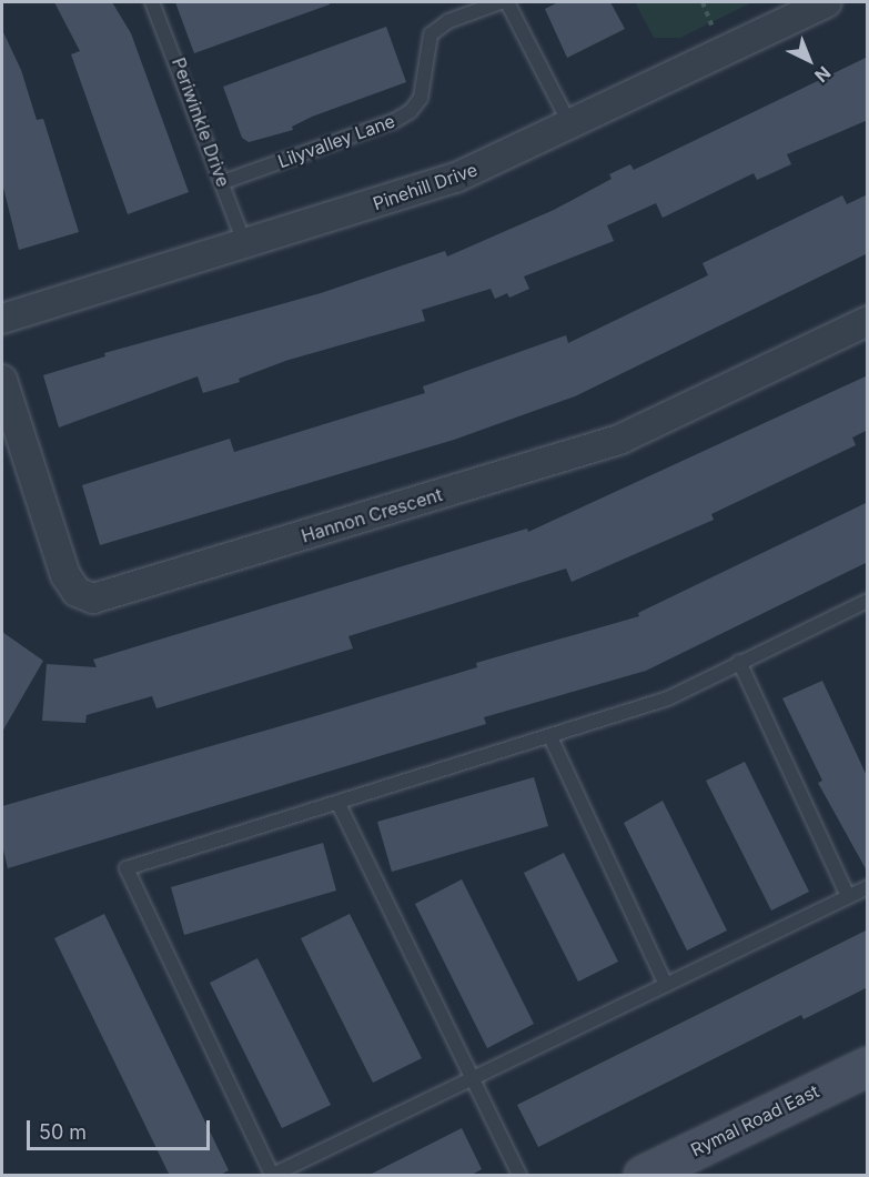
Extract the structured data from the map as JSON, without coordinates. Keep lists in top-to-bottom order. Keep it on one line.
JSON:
{"streets":{"main road":["Rymal Road East"],"street":["Pinehill Drive","Hannon Crescent"],"lane":["Periwinkle Drive","Lilyvalley Lane"]},"crossings":[["Periwinkle Drive","Lilyvalley Lane"],["Periwinkle Drive","Pinehill Drive"]],"scale_bar":"50 m","north":"bottom right"}
